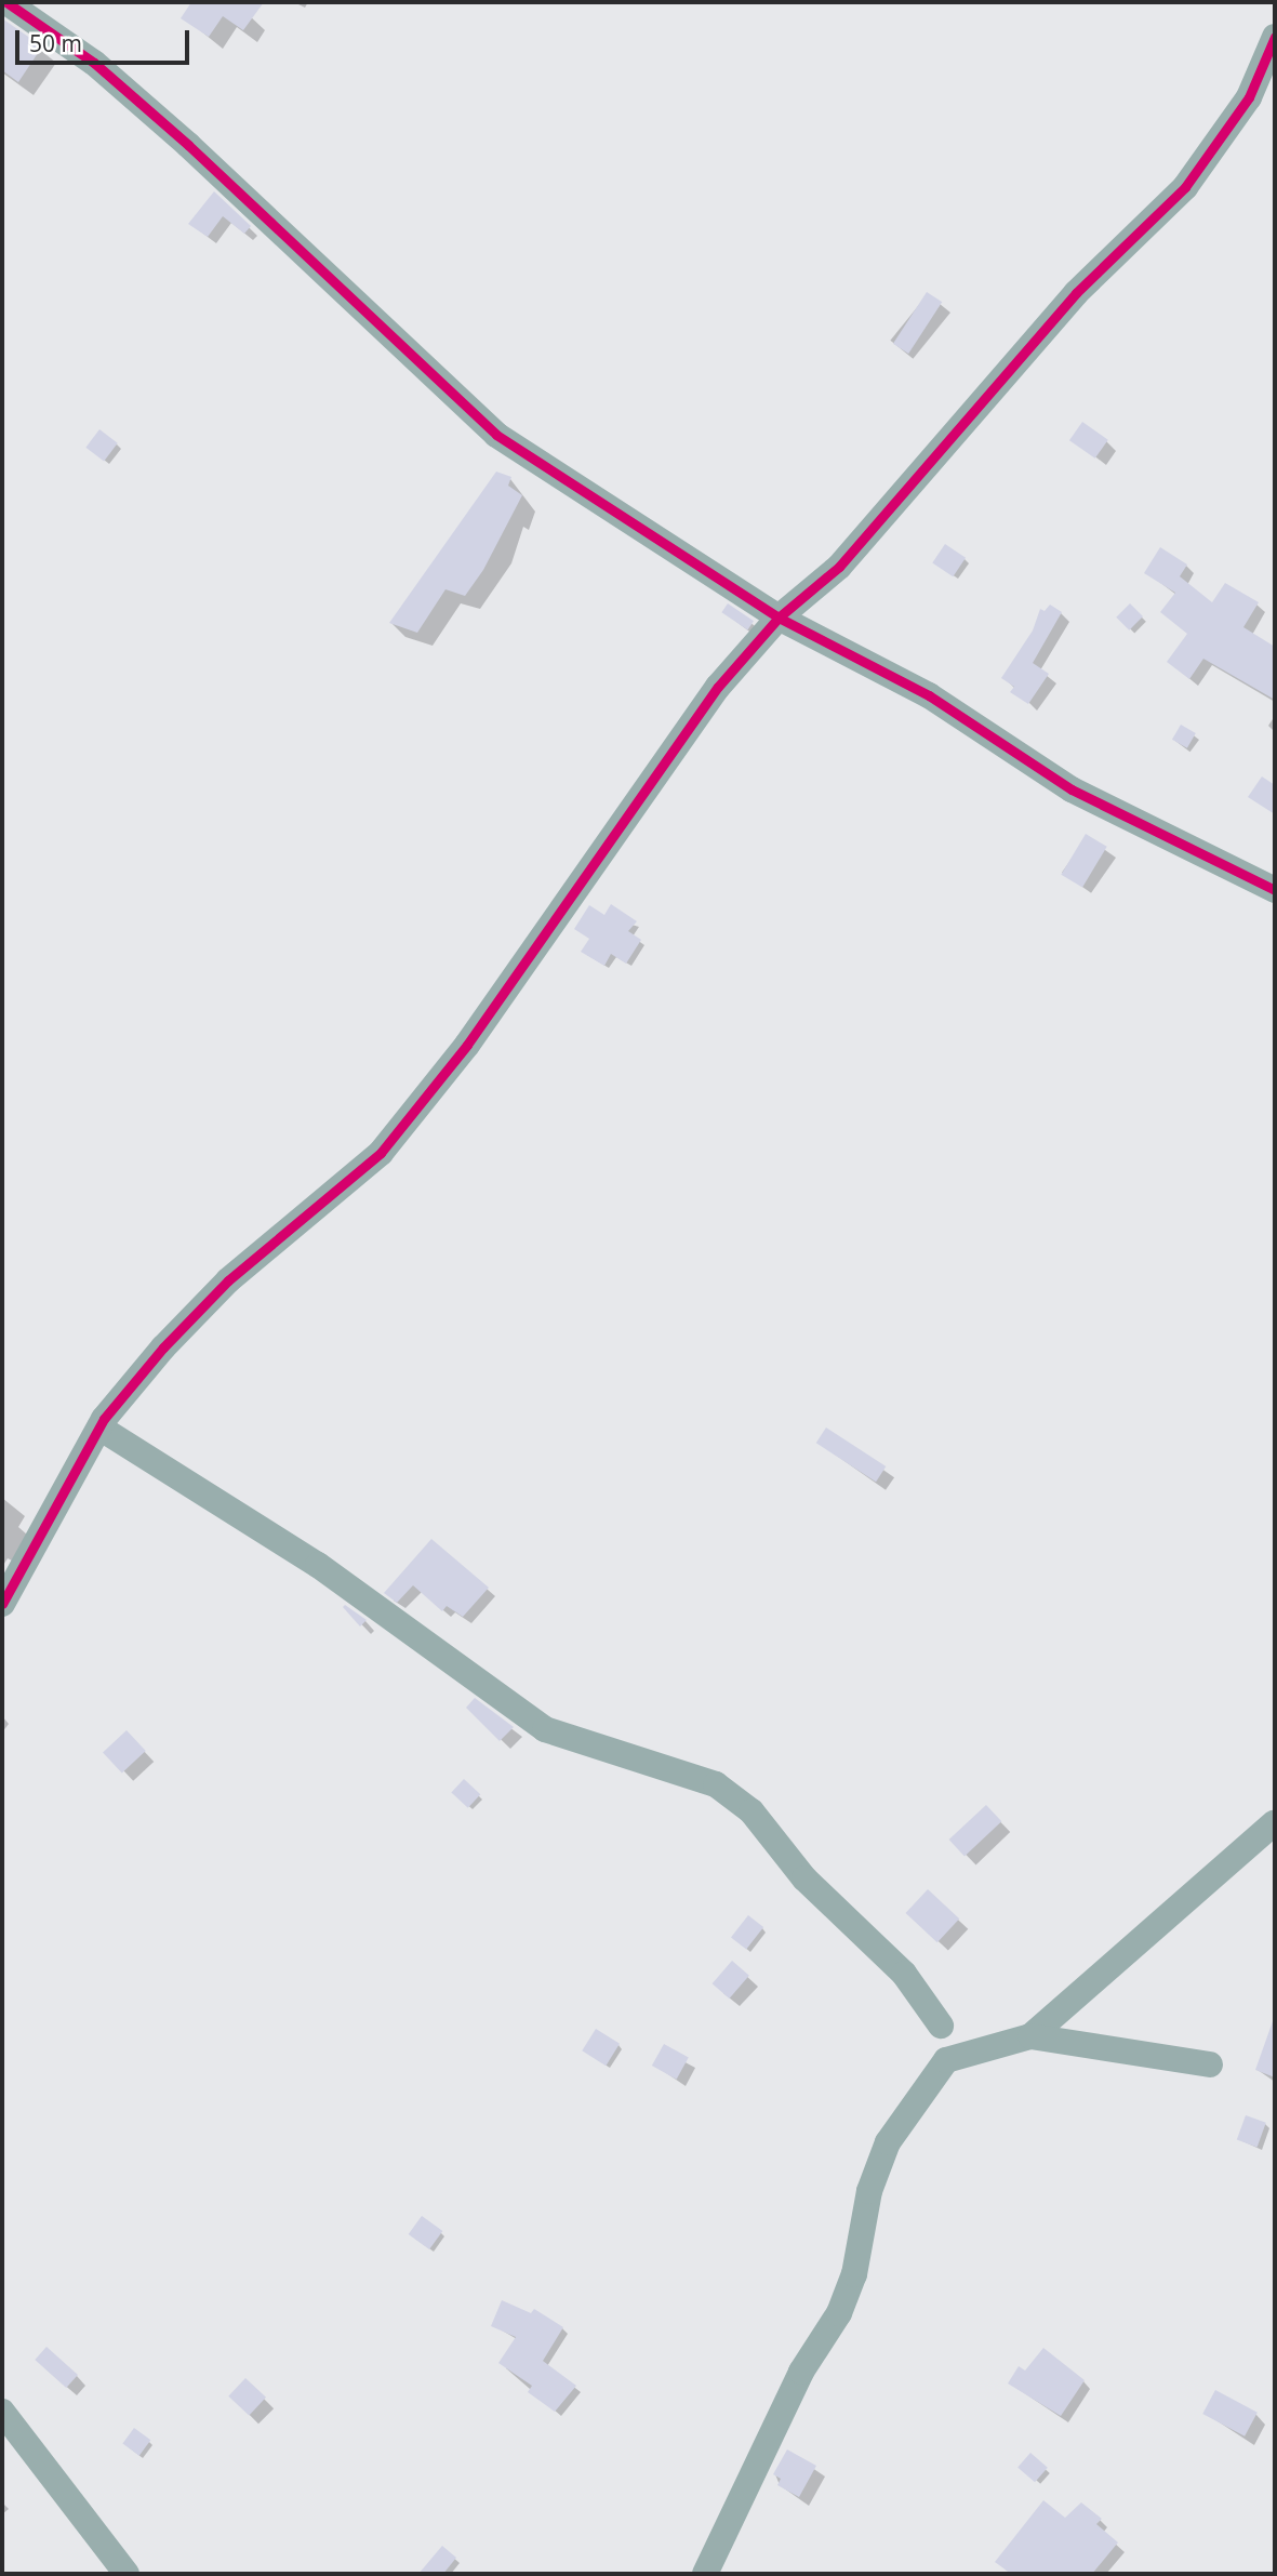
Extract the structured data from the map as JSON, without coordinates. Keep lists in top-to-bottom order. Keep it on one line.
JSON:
{"scale_bar":"50 m"}
